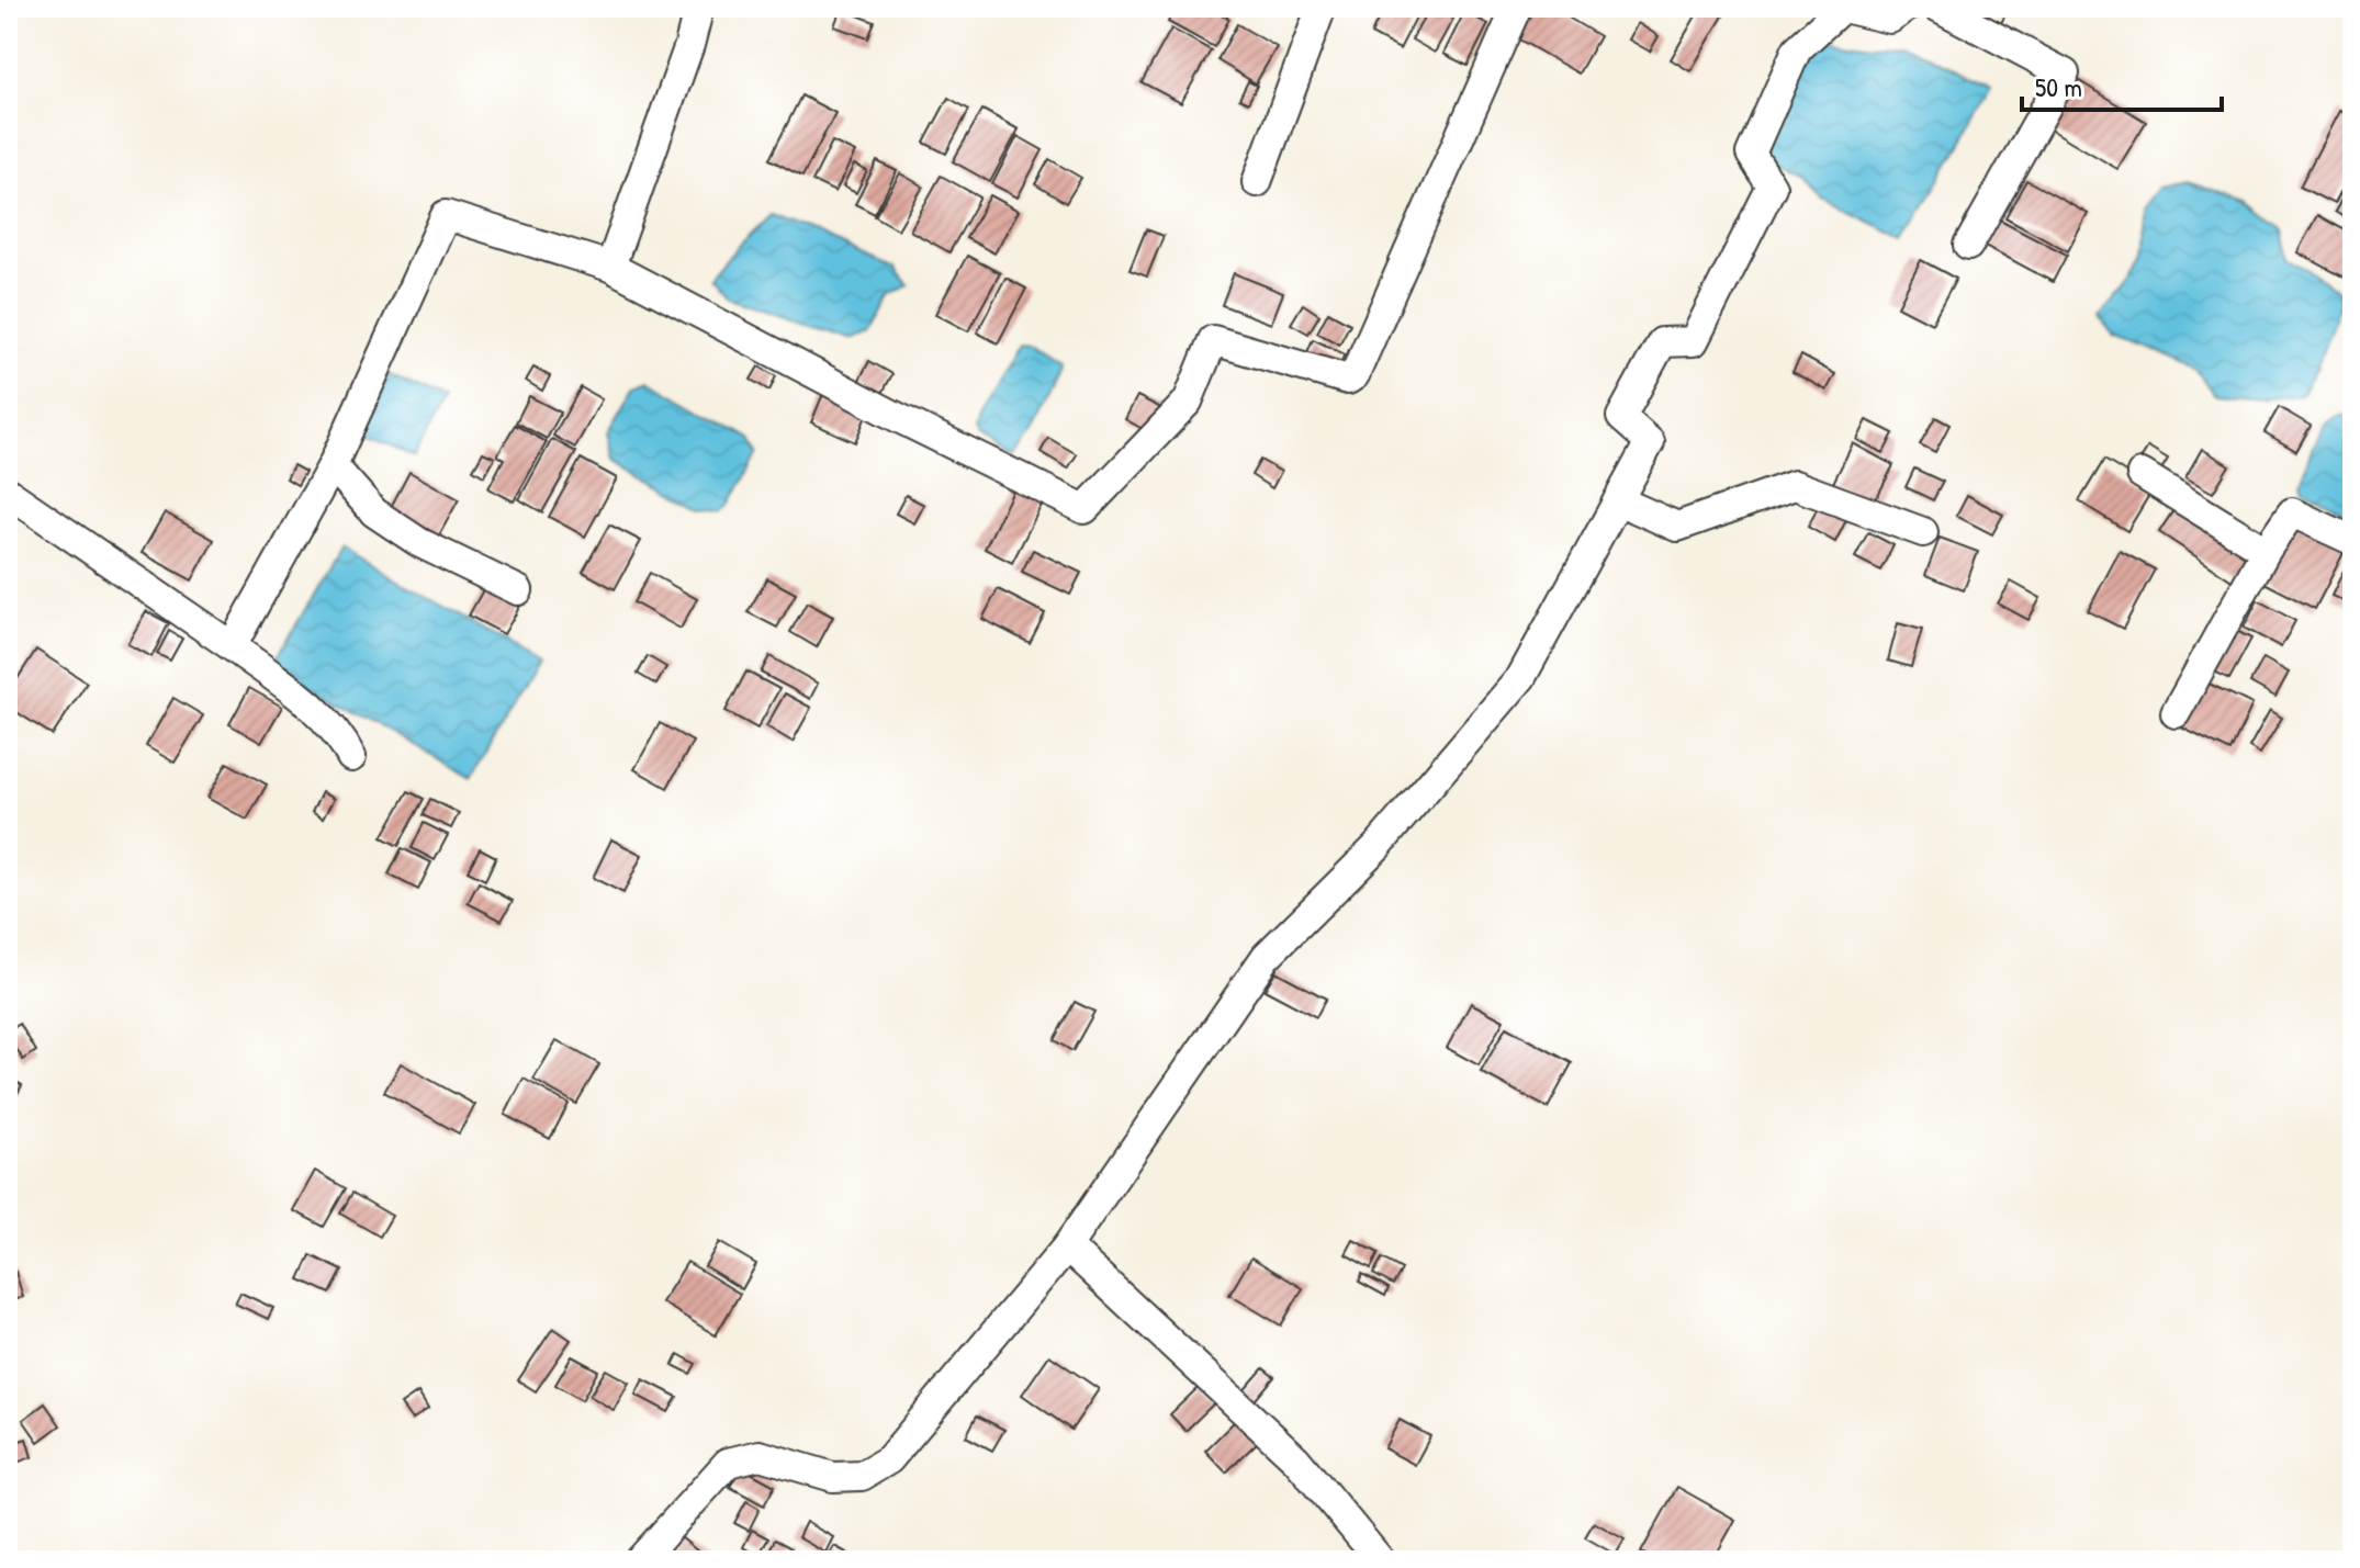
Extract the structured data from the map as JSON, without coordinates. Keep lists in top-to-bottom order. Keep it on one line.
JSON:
{"scale_bar":"50 m"}
